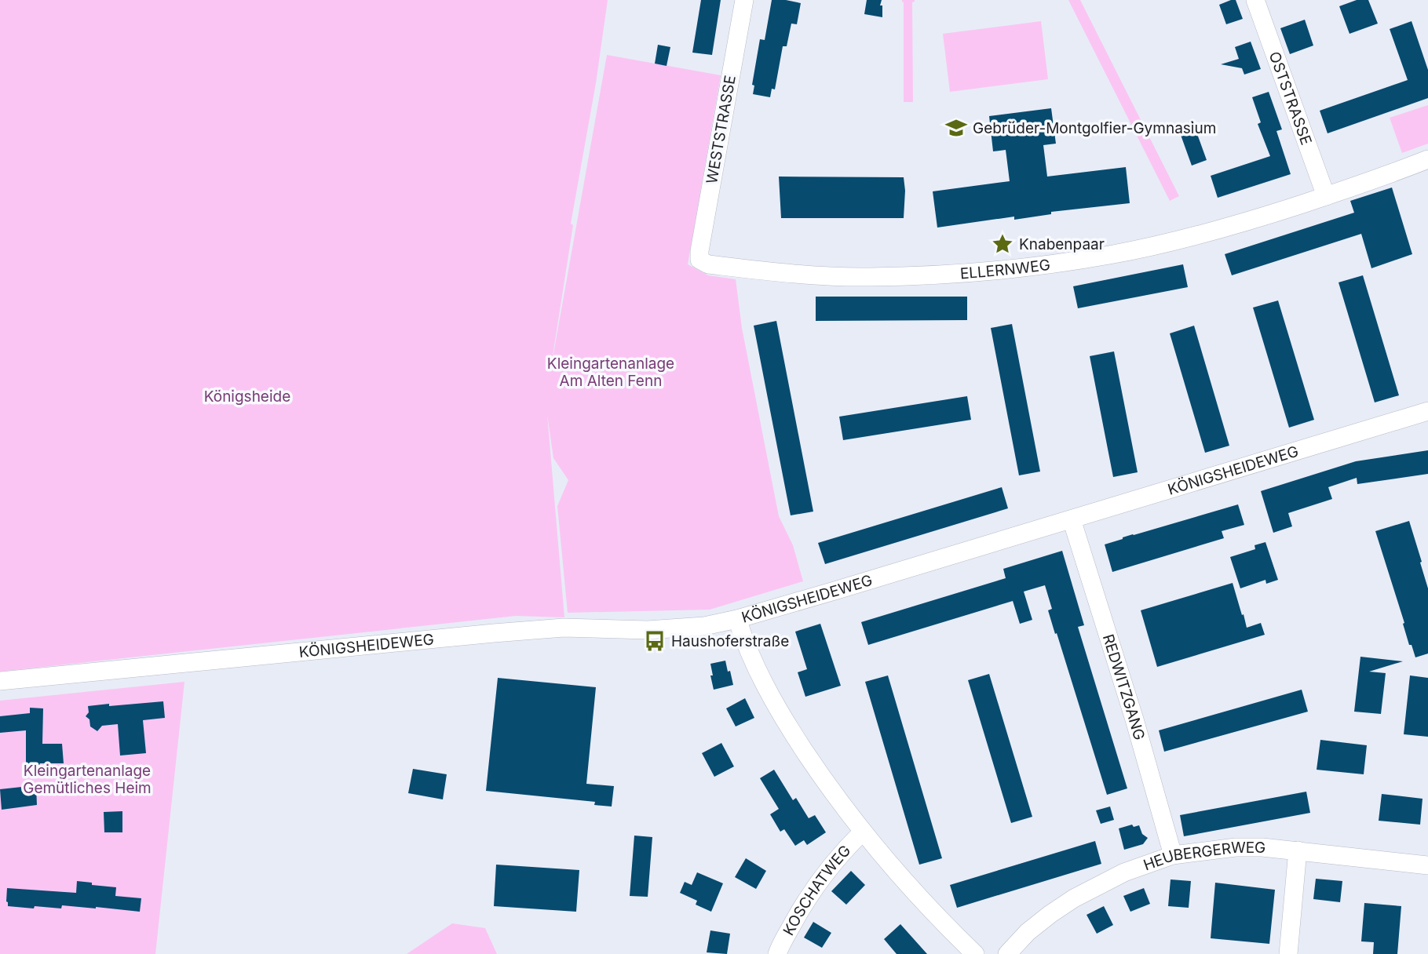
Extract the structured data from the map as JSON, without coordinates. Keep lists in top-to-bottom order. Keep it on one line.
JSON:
{"streets":{"street":["OSTSTRASSE","WESTSTRASSE","ELLERNWEG","KÖNIGSHEIDEWEG","REDWITZGANG","HEUBERGERWEG","KOSCHATWEG"]},"crossings":[["OSTSTRASSE","ELLERNWEG"],["WESTSTRASSE","ELLERNWEG"],["KÖNIGSHEIDEWEG","REDWITZGANG"],["REDWITZGANG","HEUBERGERWEG"]],"parks":["Kleingartenanlage Am Alten Fenn","Königsheide","Kleingartenanlage Gemütliches Heim"],"places":{"school or university":["Gebrüder-Montgolfier-Gymnasium"],"place":["Knabenpaar"],"bus stop":["Haushoferstraße"]}}
